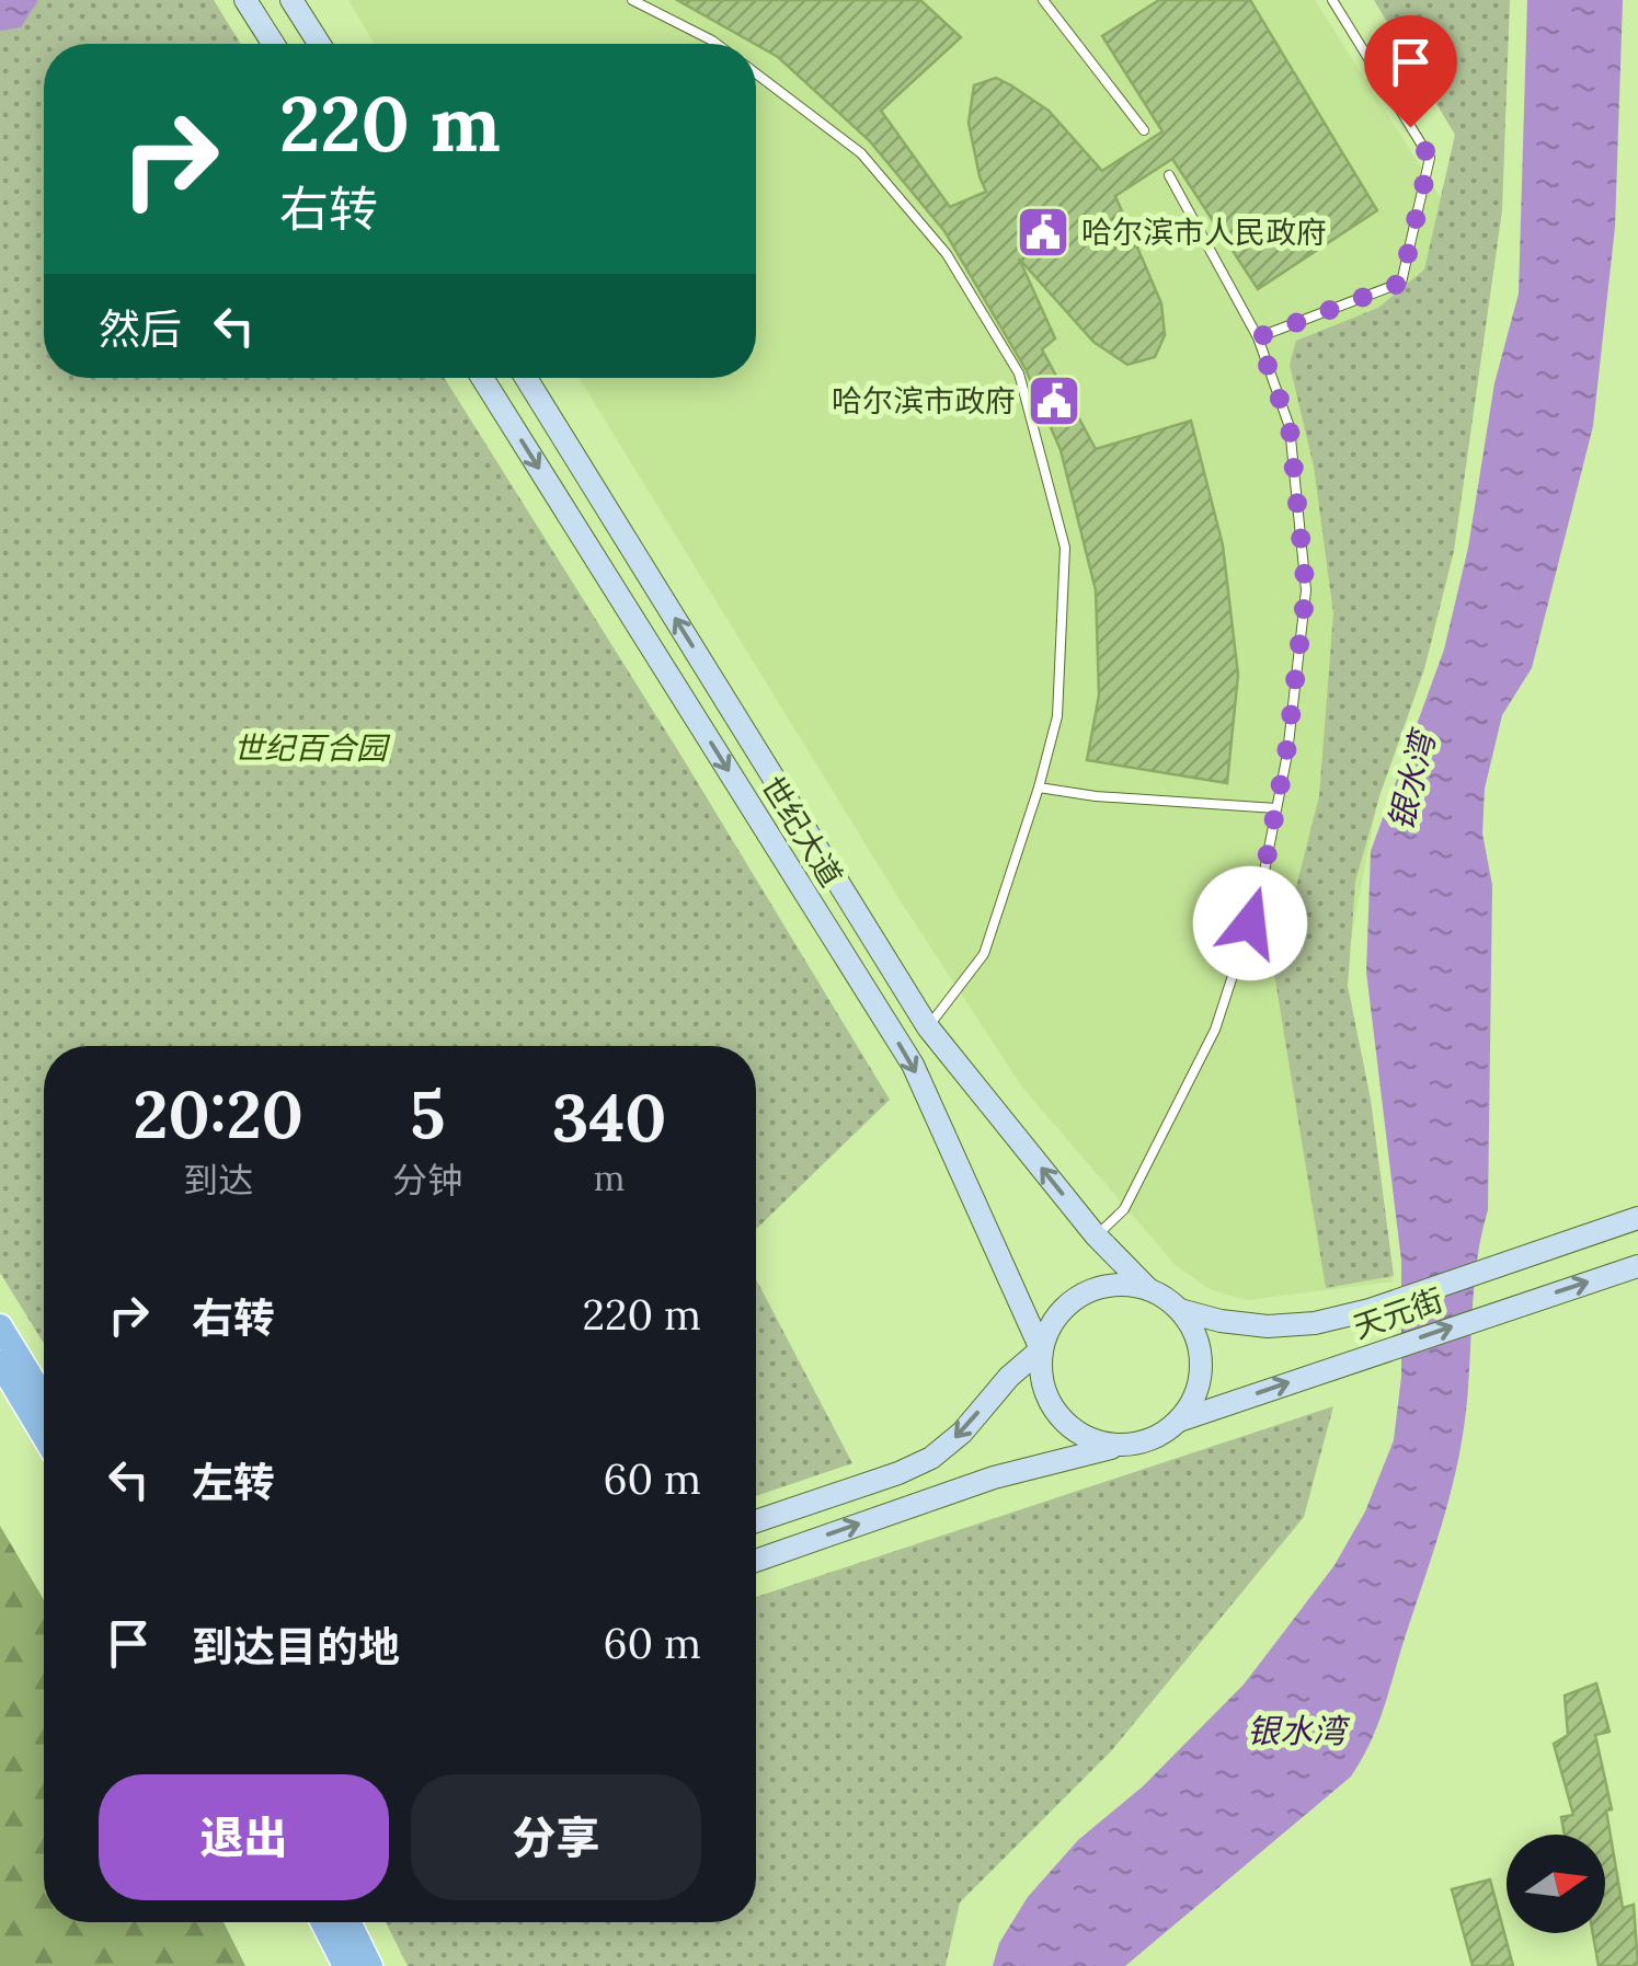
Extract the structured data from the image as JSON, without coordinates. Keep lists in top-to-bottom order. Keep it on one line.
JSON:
{"streets":{"main road":["世纪大道","天元街"]},"crossings":[["世纪大道","天元街"]],"water":["银水湾"],"parks":["世纪百合园"],"places":{"public building":["哈尔滨市人民政府","哈尔滨市政府"]},"north":"right","page":{"turn":["220 m","右转"],"then":"然后","eta":["20:20","到达","5","分钟","340","m"],"list":[{"name":"右转","value":"220 m"},{"name":"左转","value":"60 m"},{"name":"到达目的地","value":"60 m"}],"buttons":["退出","分享"]}}
